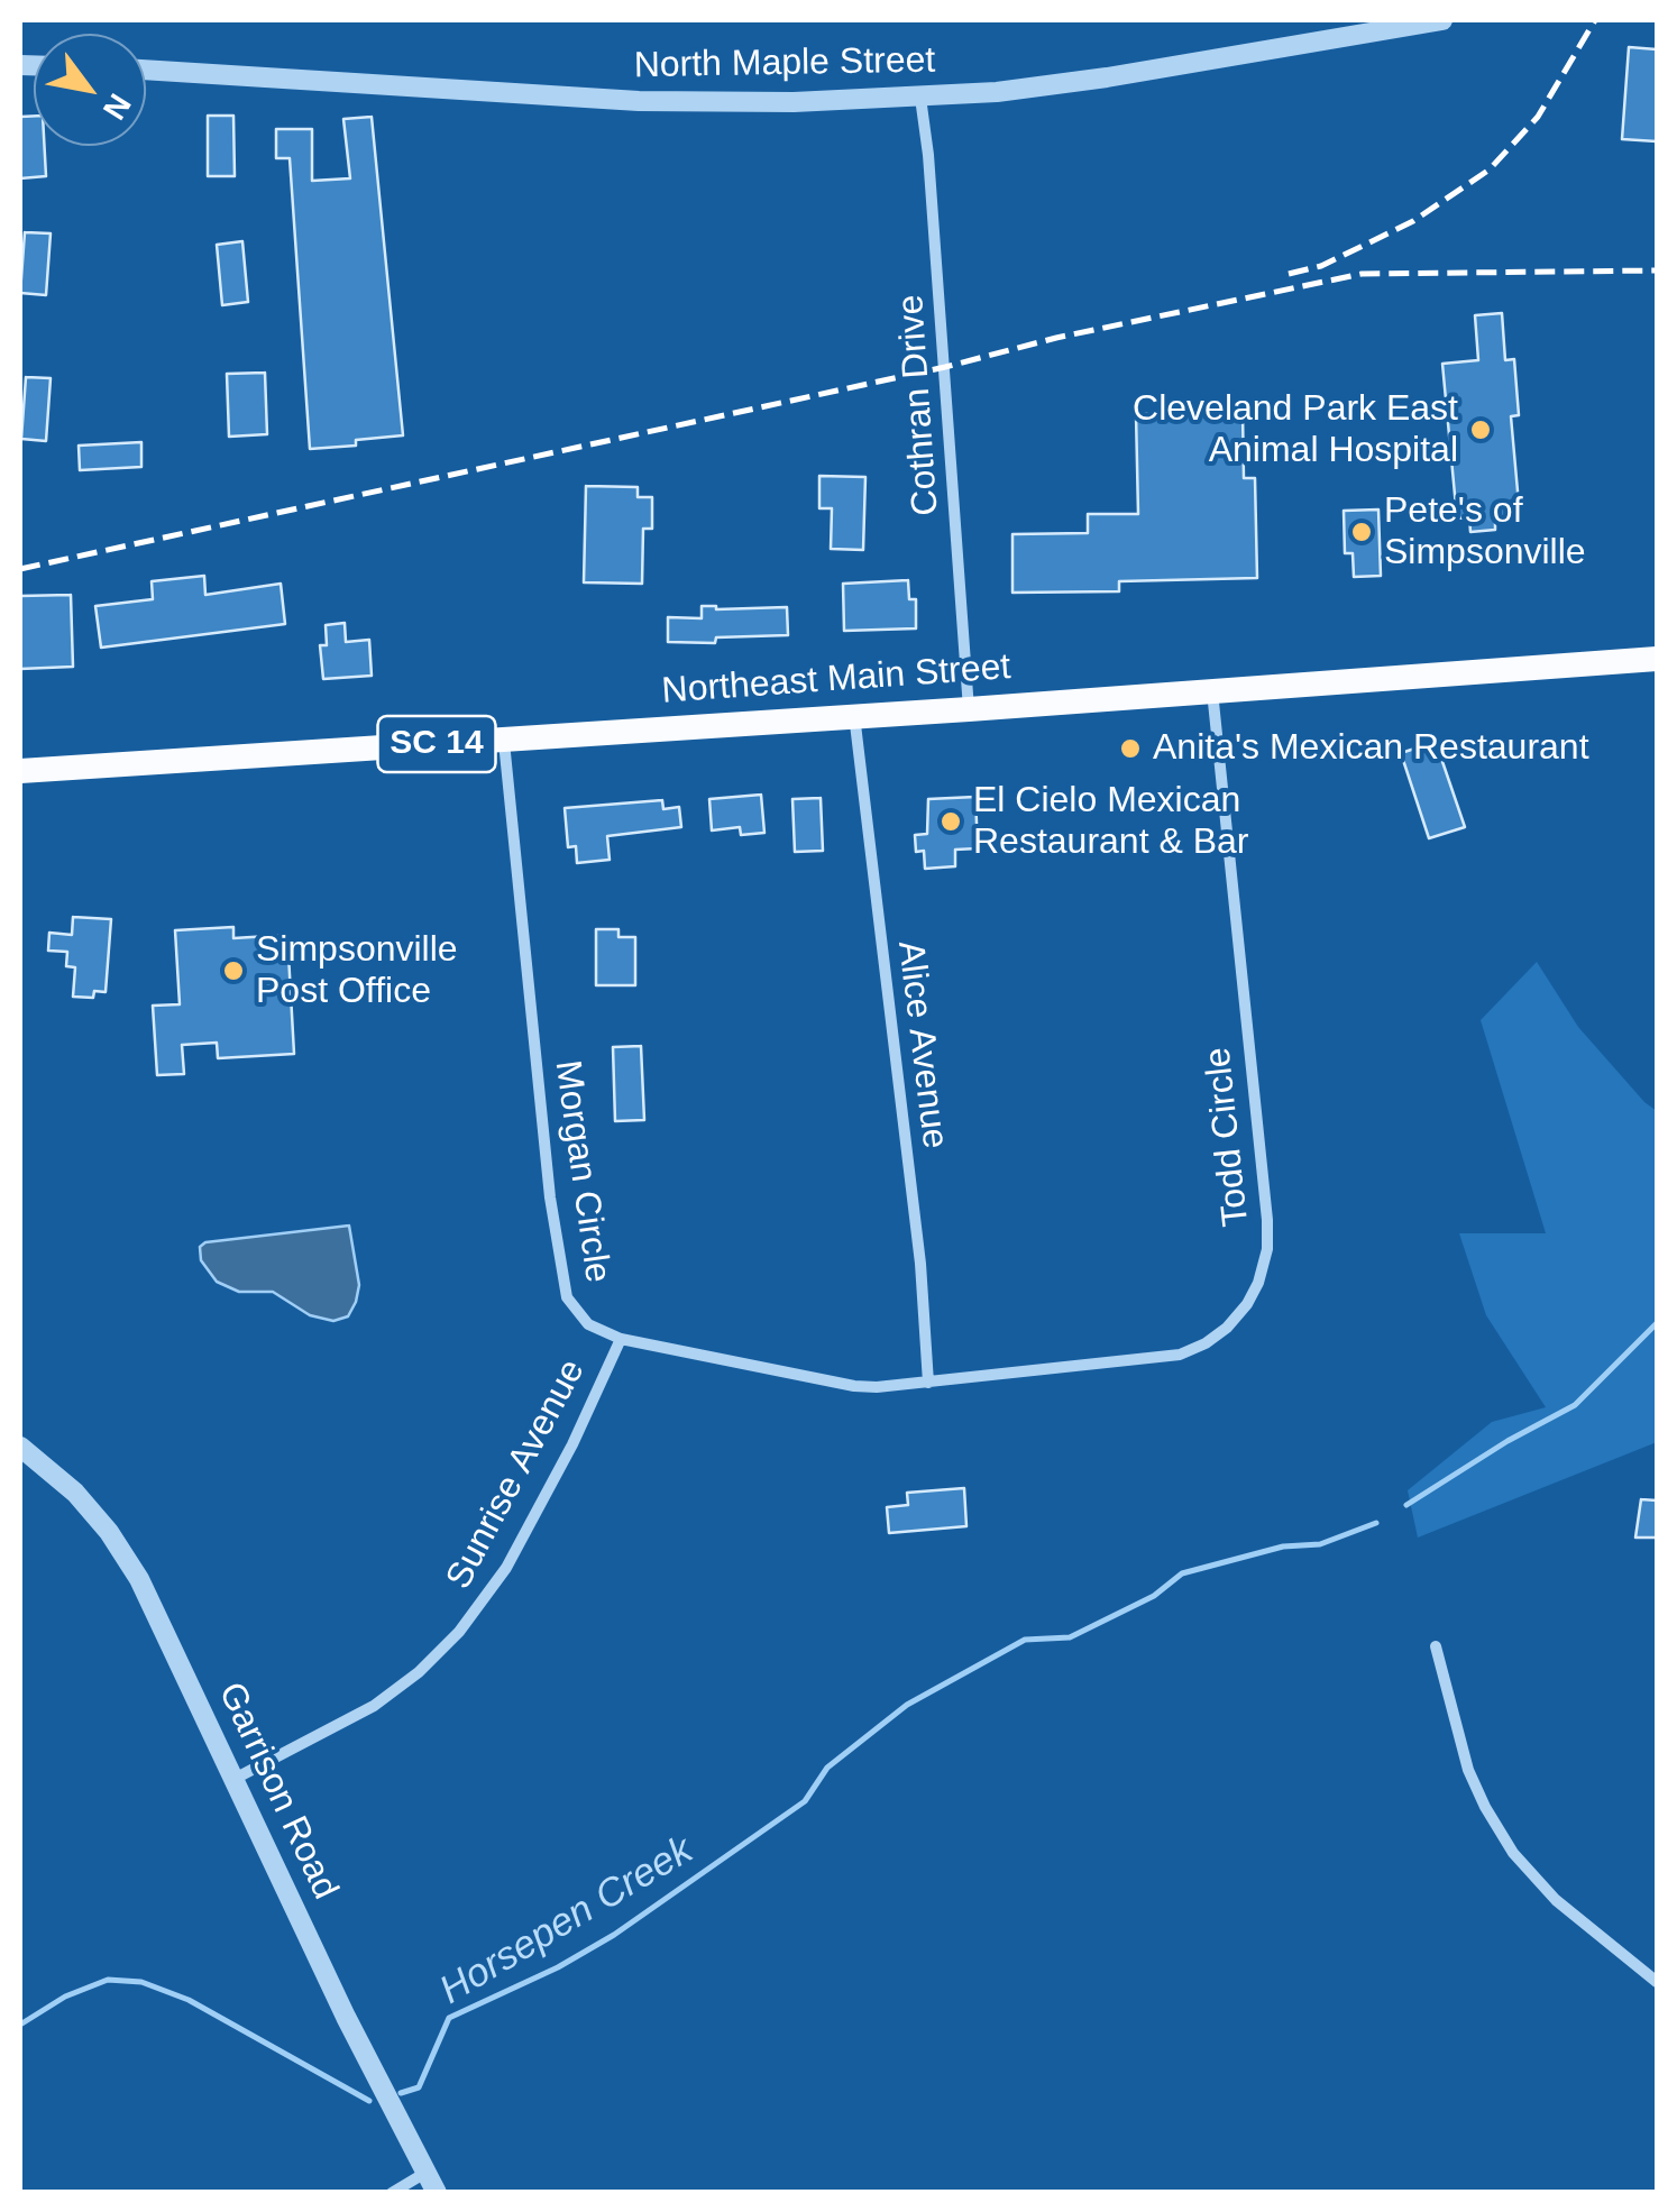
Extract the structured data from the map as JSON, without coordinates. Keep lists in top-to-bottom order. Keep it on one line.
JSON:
{"streets":{"main road":["Northeast Main Street","SC 14"],"street":["North Maple Street","Cothran Drive","Alice Avenue","Todd Circle","Morgan Circle","Sunrise Avenue","Garrison Road"]},"crossings":[["North Maple Street","Cothran Drive"],["Cothran Drive","Northeast Main Street"],["Northeast Main Street","Alice Avenue"],["Northeast Main Street","Todd Circle"],["Northeast Main Street","Morgan Circle"],["Alice Avenue","Todd Circle"],["Alice Avenue","Morgan Circle"],["Todd Circle","Morgan Circle"],["Morgan Circle","Sunrise Avenue"],["Sunrise Avenue","Garrison Road"]],"water":["Horsepen Creek"],"places":["Cleveland Park East Animal Hospital","Pete's of Simpsonville","Anita's Mexican Restaurant","El Cielo Mexican Restaurant & Bar","Simpsonville Post Office"],"north":"bottom right"}
